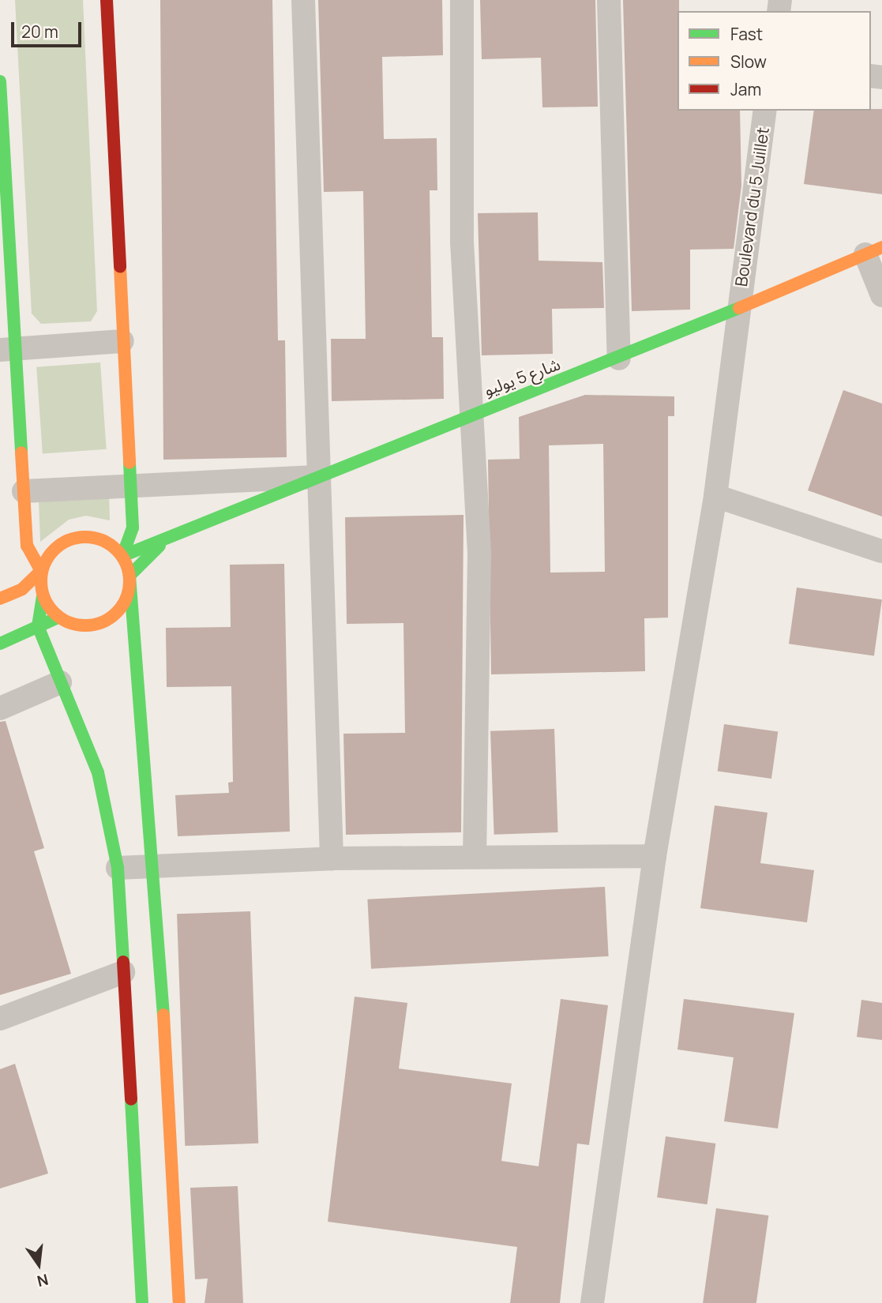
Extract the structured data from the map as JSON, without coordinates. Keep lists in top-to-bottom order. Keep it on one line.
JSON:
{"streets":{"street":["Boulevard du 5 Juillet","شارع 5 يوليو"]},"crossings":[["Boulevard du 5 Juillet","شارع 5 يوليو"]],"legend":["Fast","Slow","Jam"],"scale_bar":"20 m","north":"bottom"}
